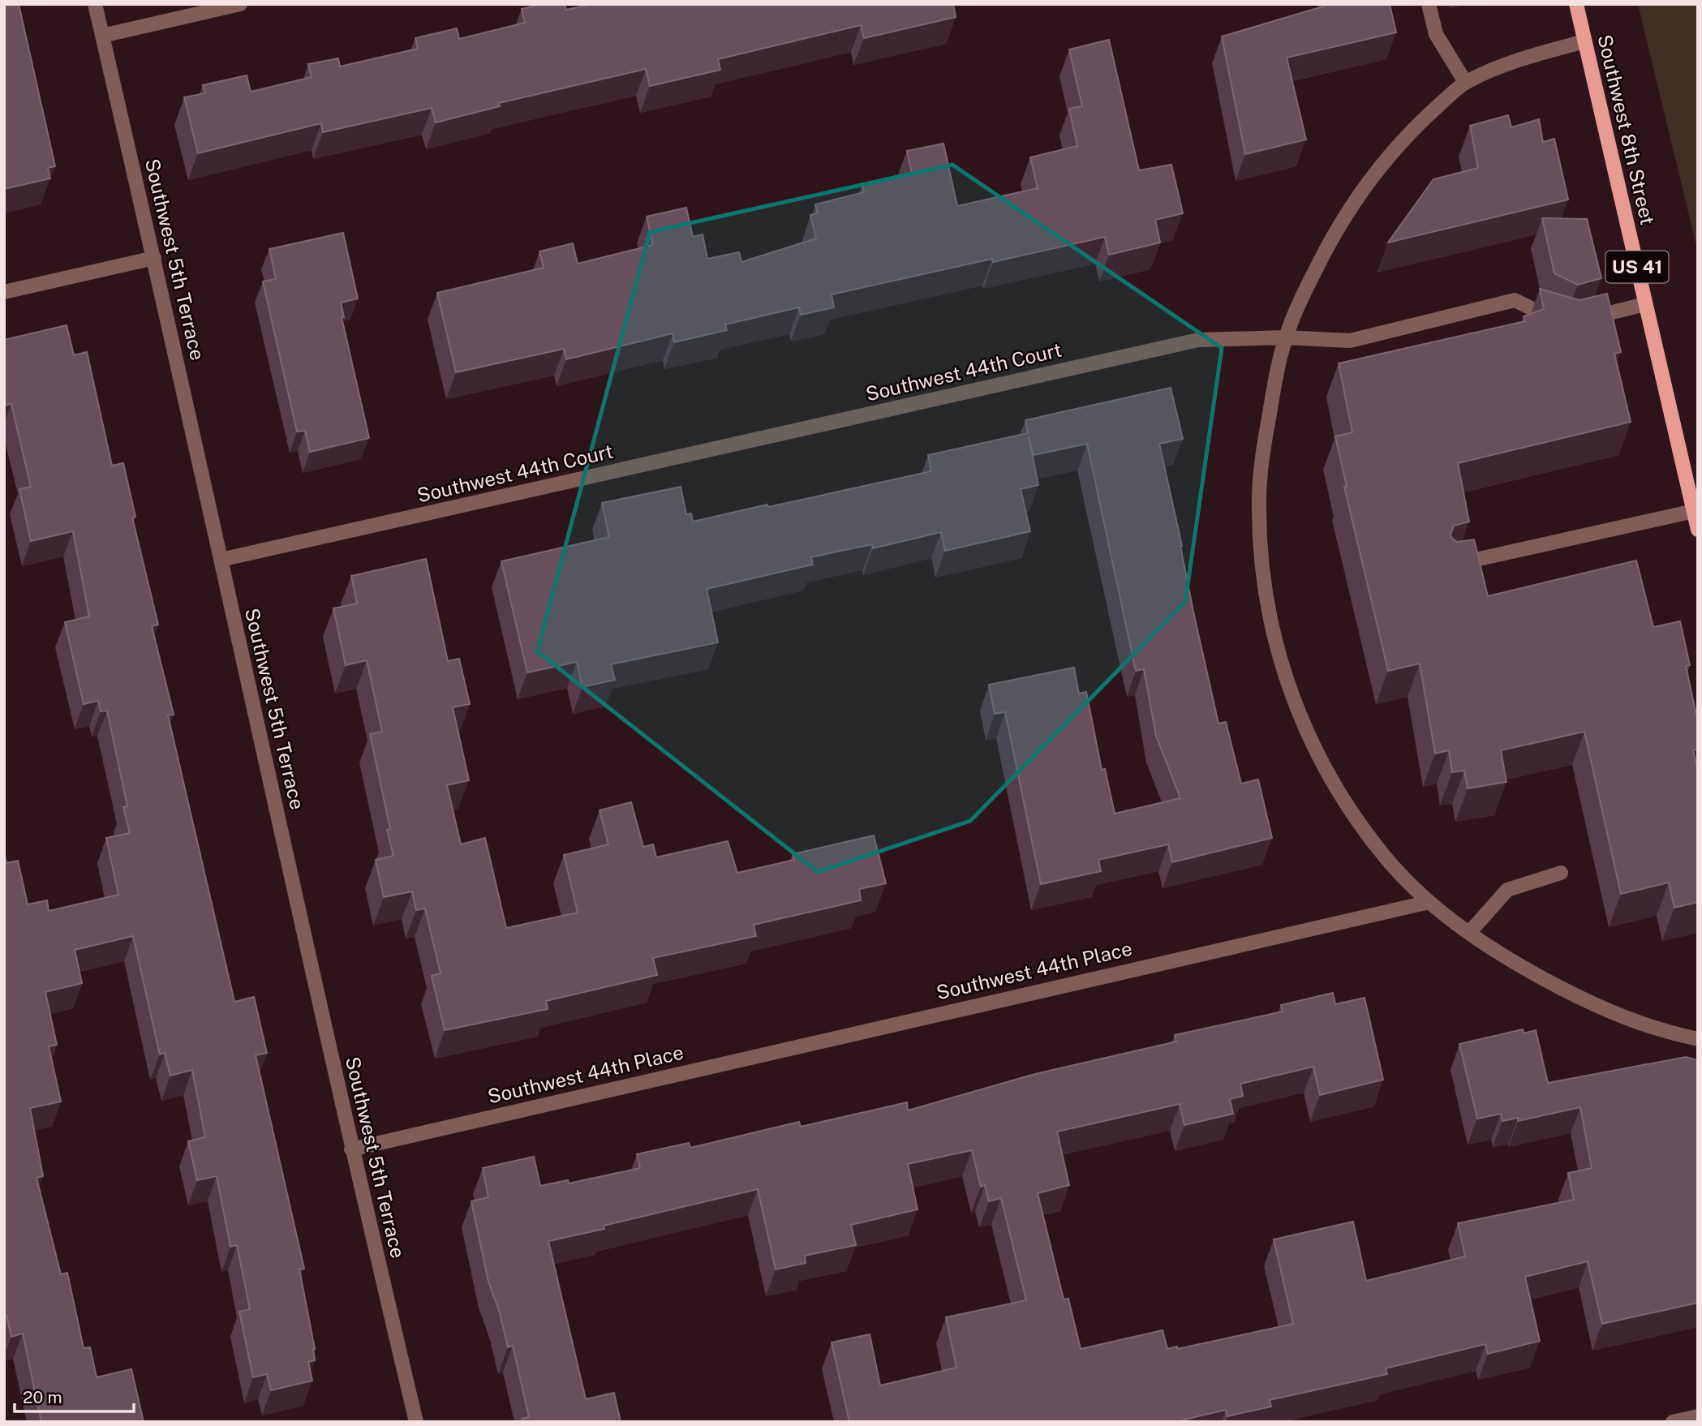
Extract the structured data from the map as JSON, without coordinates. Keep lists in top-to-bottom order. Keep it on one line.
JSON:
{"streets":{"main road":["Southwest 8th Street","US 41"],"street":["Southwest 5th Terrace","Southwest 44th Court","Southwest 44th Place"]},"crossings":[["Southwest 8th Street","Southwest 44th Court"],["Southwest 5th Terrace","Southwest 44th Court"],["Southwest 5th Terrace","Southwest 44th Place"]],"scale_bar":"20 m"}
